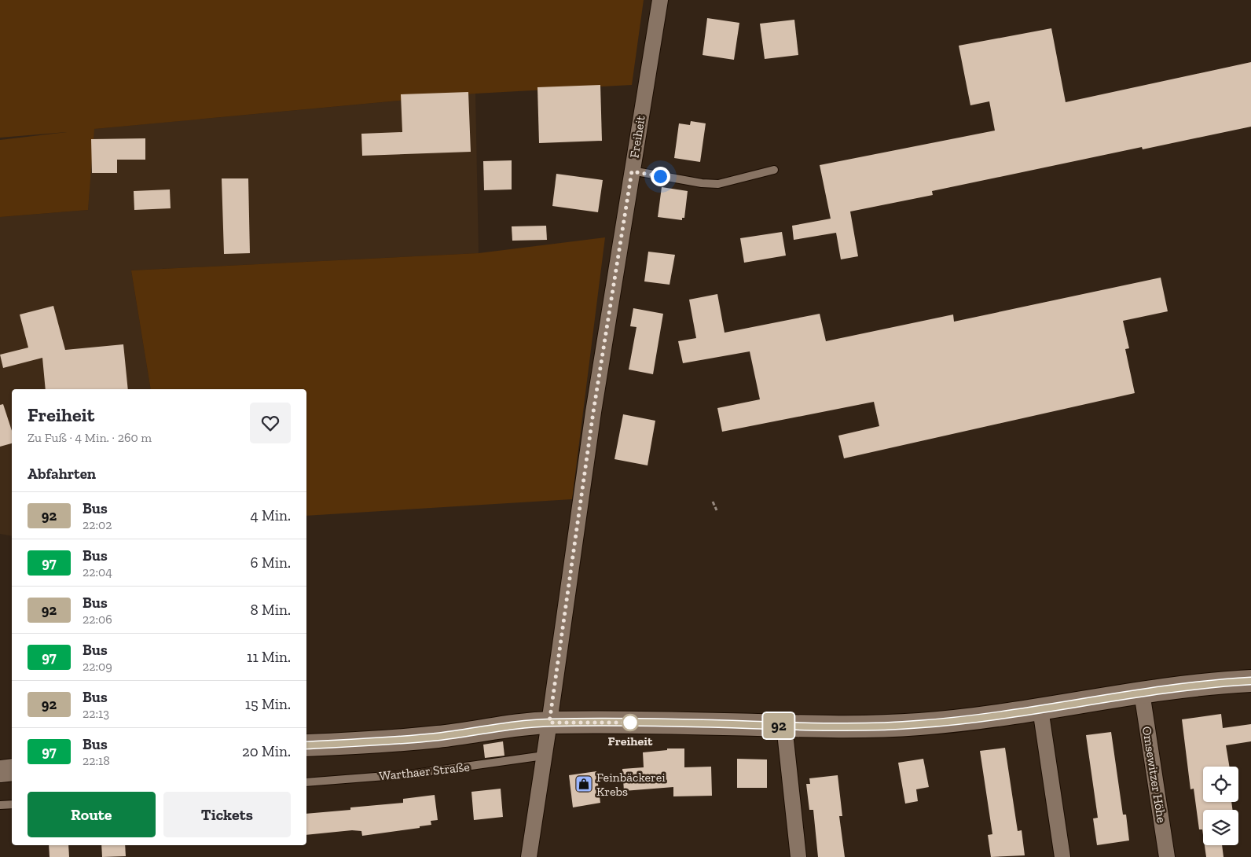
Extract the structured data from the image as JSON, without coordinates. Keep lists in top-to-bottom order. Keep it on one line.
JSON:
{"streets":{"street":["Freiheit","Omsewitzer Höhe"],"lane":["Warthaer Straße"]},"crossings":[["Freiheit","Warthaer Straße"]],"places":{"other":["Freiheit"],"shop":["Feinbäckerei Krebs"]},"lines":["bus line 92"],"page":{"on_map":"92","heading":[["Freiheit","Zu Fuß · 4 Min. · 260 m"],"Abfahrten"],"list":[{"mark":"92","name":"Bus","note":"22:02","value":"4 Min."},{"mark":"97","name":"Bus","note":"22:04","value":"6 Min."},{"mark":"92","name":"Bus","note":"22:06","value":"8 Min."},{"mark":"97","name":"Bus","note":"22:09","value":"11 Min."},{"mark":"92","name":"Bus","note":"22:13","value":"15 Min."},{"mark":"97","name":"Bus","note":"22:18","value":"20 Min."}],"buttons":["Route","Tickets"]}}
